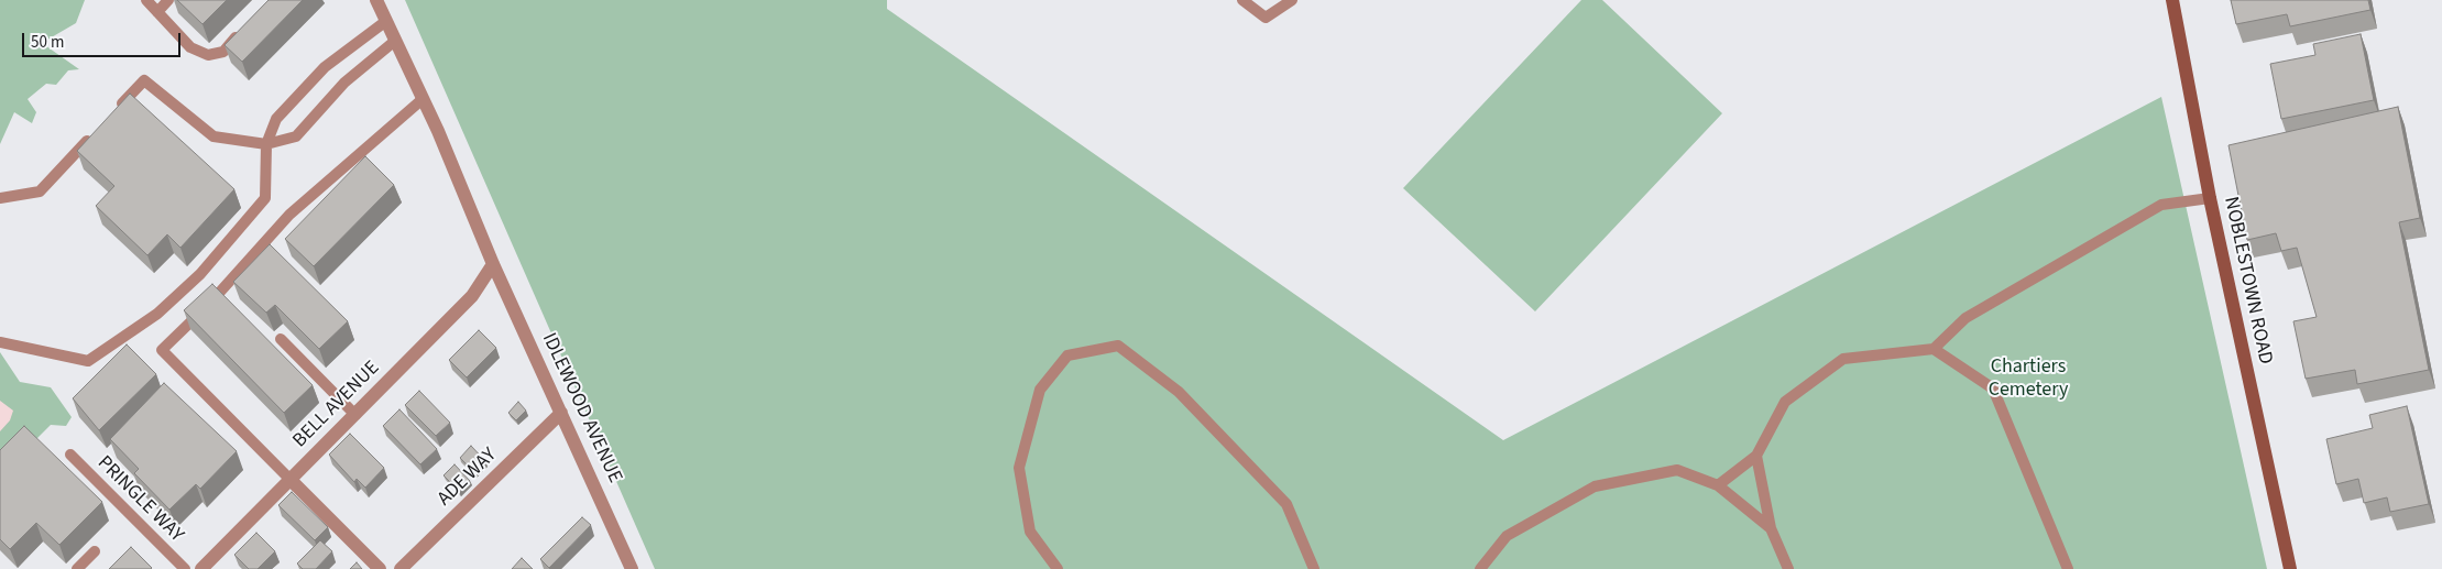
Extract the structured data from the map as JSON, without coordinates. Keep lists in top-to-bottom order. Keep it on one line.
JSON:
{"streets":{"main road":["NOBLESTOWN ROAD"],"street":["BELL AVENUE","IDLEWOOD AVENUE","ADE WAY"],"lane":["PRINGLE WAY"]},"crossings":[["BELL AVENUE","IDLEWOOD AVENUE"],["IDLEWOOD AVENUE","ADE WAY"]],"parks":["Chartiers Cemetery"],"scale_bar":"50 m"}
